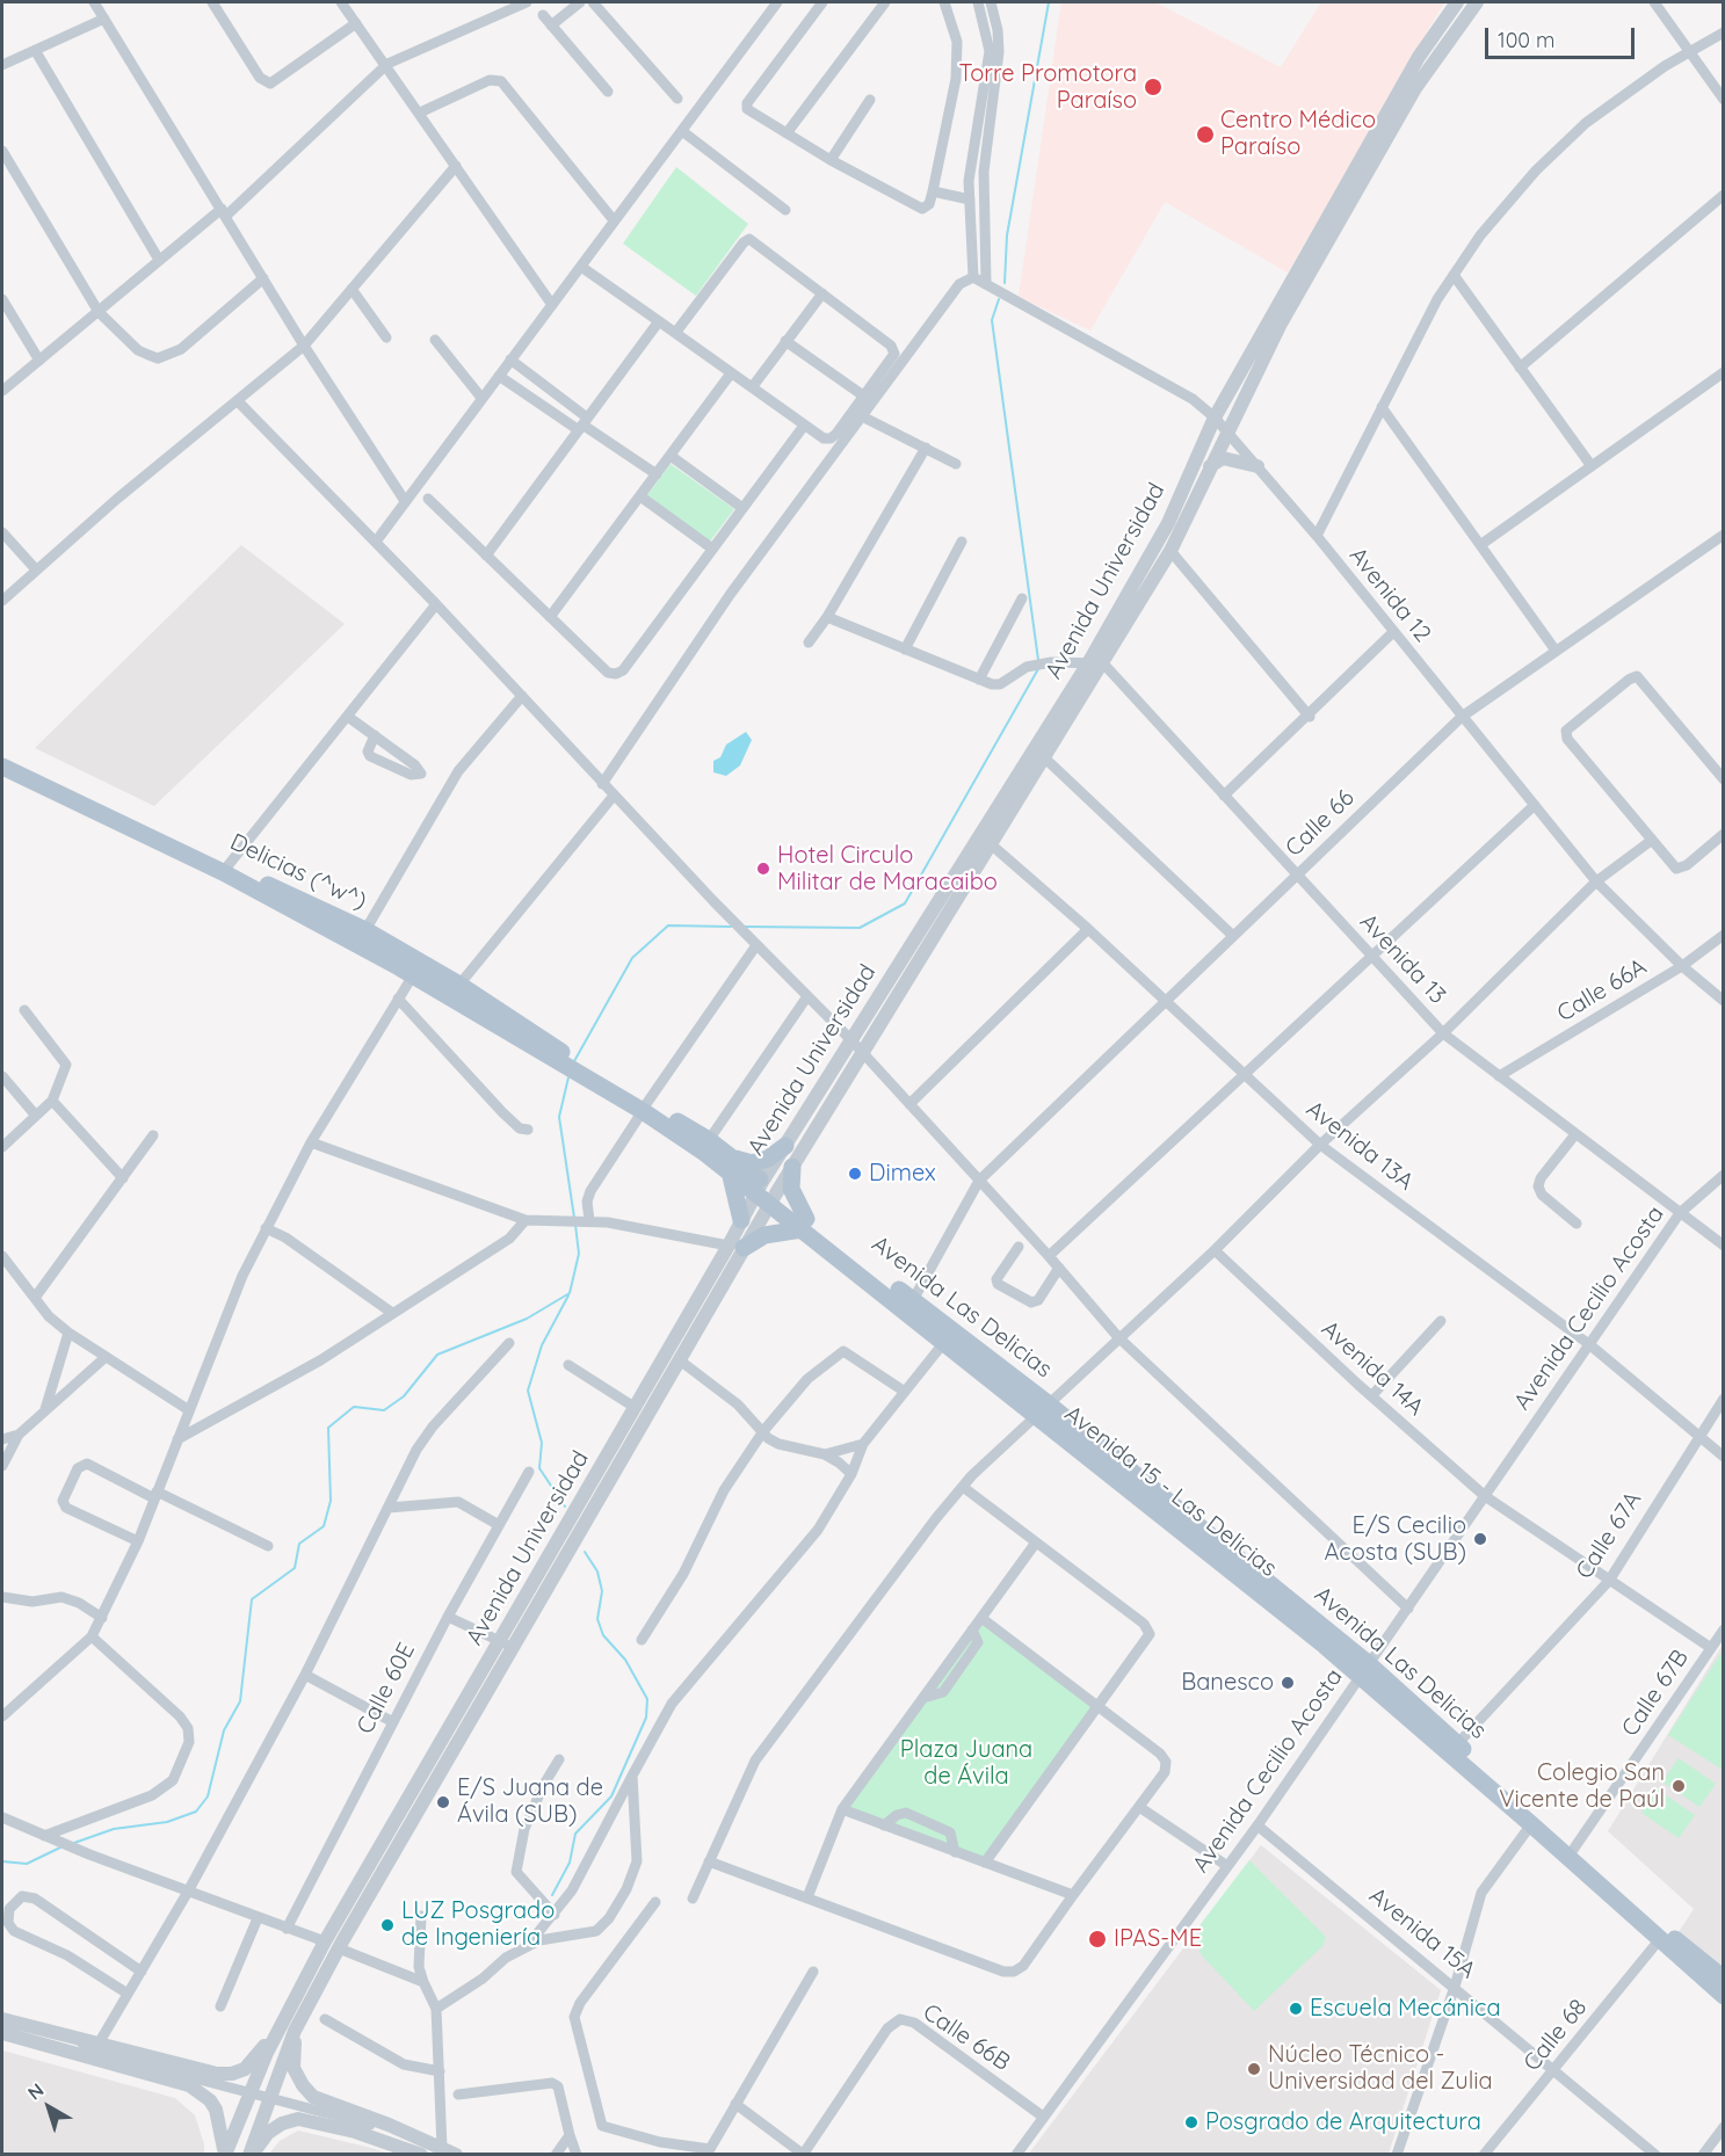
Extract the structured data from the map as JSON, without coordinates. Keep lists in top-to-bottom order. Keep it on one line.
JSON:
{"streets":{"main road":["Delicias (^w^)","Avenida Las Delicias","Avenida 15 - Las Delicias"],"street":["Avenida Universidad","Avenida 12","Calle 66","Avenida 13","Calle 66A","Avenida 13A","Avenida Cecilio Acosta","Avenida 14A","Calle 67A","Calle 60E","Calle 67B","Avenida 15A","Calle 68","Calle 66B"]},"crossings":[["Avenida Universidad","Avenida 12"],["Avenida Universidad","Avenida 13"],["Avenida Universidad","Avenida 13A"],["Avenida Universidad","Avenida Las Delicias"],["Avenida 12","Calle 66"],["Avenida 12","Calle 66A"],["Calle 66","Avenida 13"],["Calle 66","Avenida 13A"],["Calle 66","Avenida Las Delicias"],["Delicias (^w^)","Avenida Las Delicias"],["Avenida 13","Calle 66A"],["Avenida 13","Avenida Cecilio Acosta"],["Avenida 13A","Avenida Cecilio Acosta"],["Avenida 13A","Calle 67A"],["Avenida Las Delicias","Avenida Cecilio Acosta"],["Avenida Las Delicias","Avenida 15 - Las Delicias"],["Avenida Las Delicias","Calle 67A"],["Avenida Las Delicias","Calle 67B"],["Avenida Cecilio Acosta","Avenida 14A"],["Avenida Cecilio Acosta","Avenida 15A"],["Avenida Cecilio Acosta","Calle 66B"],["Avenida 14A","Calle 67A"],["Avenida 14A","Calle 67B"],["Avenida 15A","Calle 68"]],"parks":["Plaza Juana de Ávila"],"places":["Torre Promotora Paraíso","Centro Médico Paraíso","Hotel Circulo Militar de Maracaibo","Dimex","E/S Cecilio Acosta (SUB)","Banesco","Colegio San Vicente de Paúl","E/S Juana de Ávila (SUB)","LUZ Posgrado de Ingeniería","IPAS-ME","Escuela Mecánica","Núcleo Técnico - Universidad del Zulia","Posgrado de Arquitectura"],"scale_bar":"100 m","north":"top left"}
